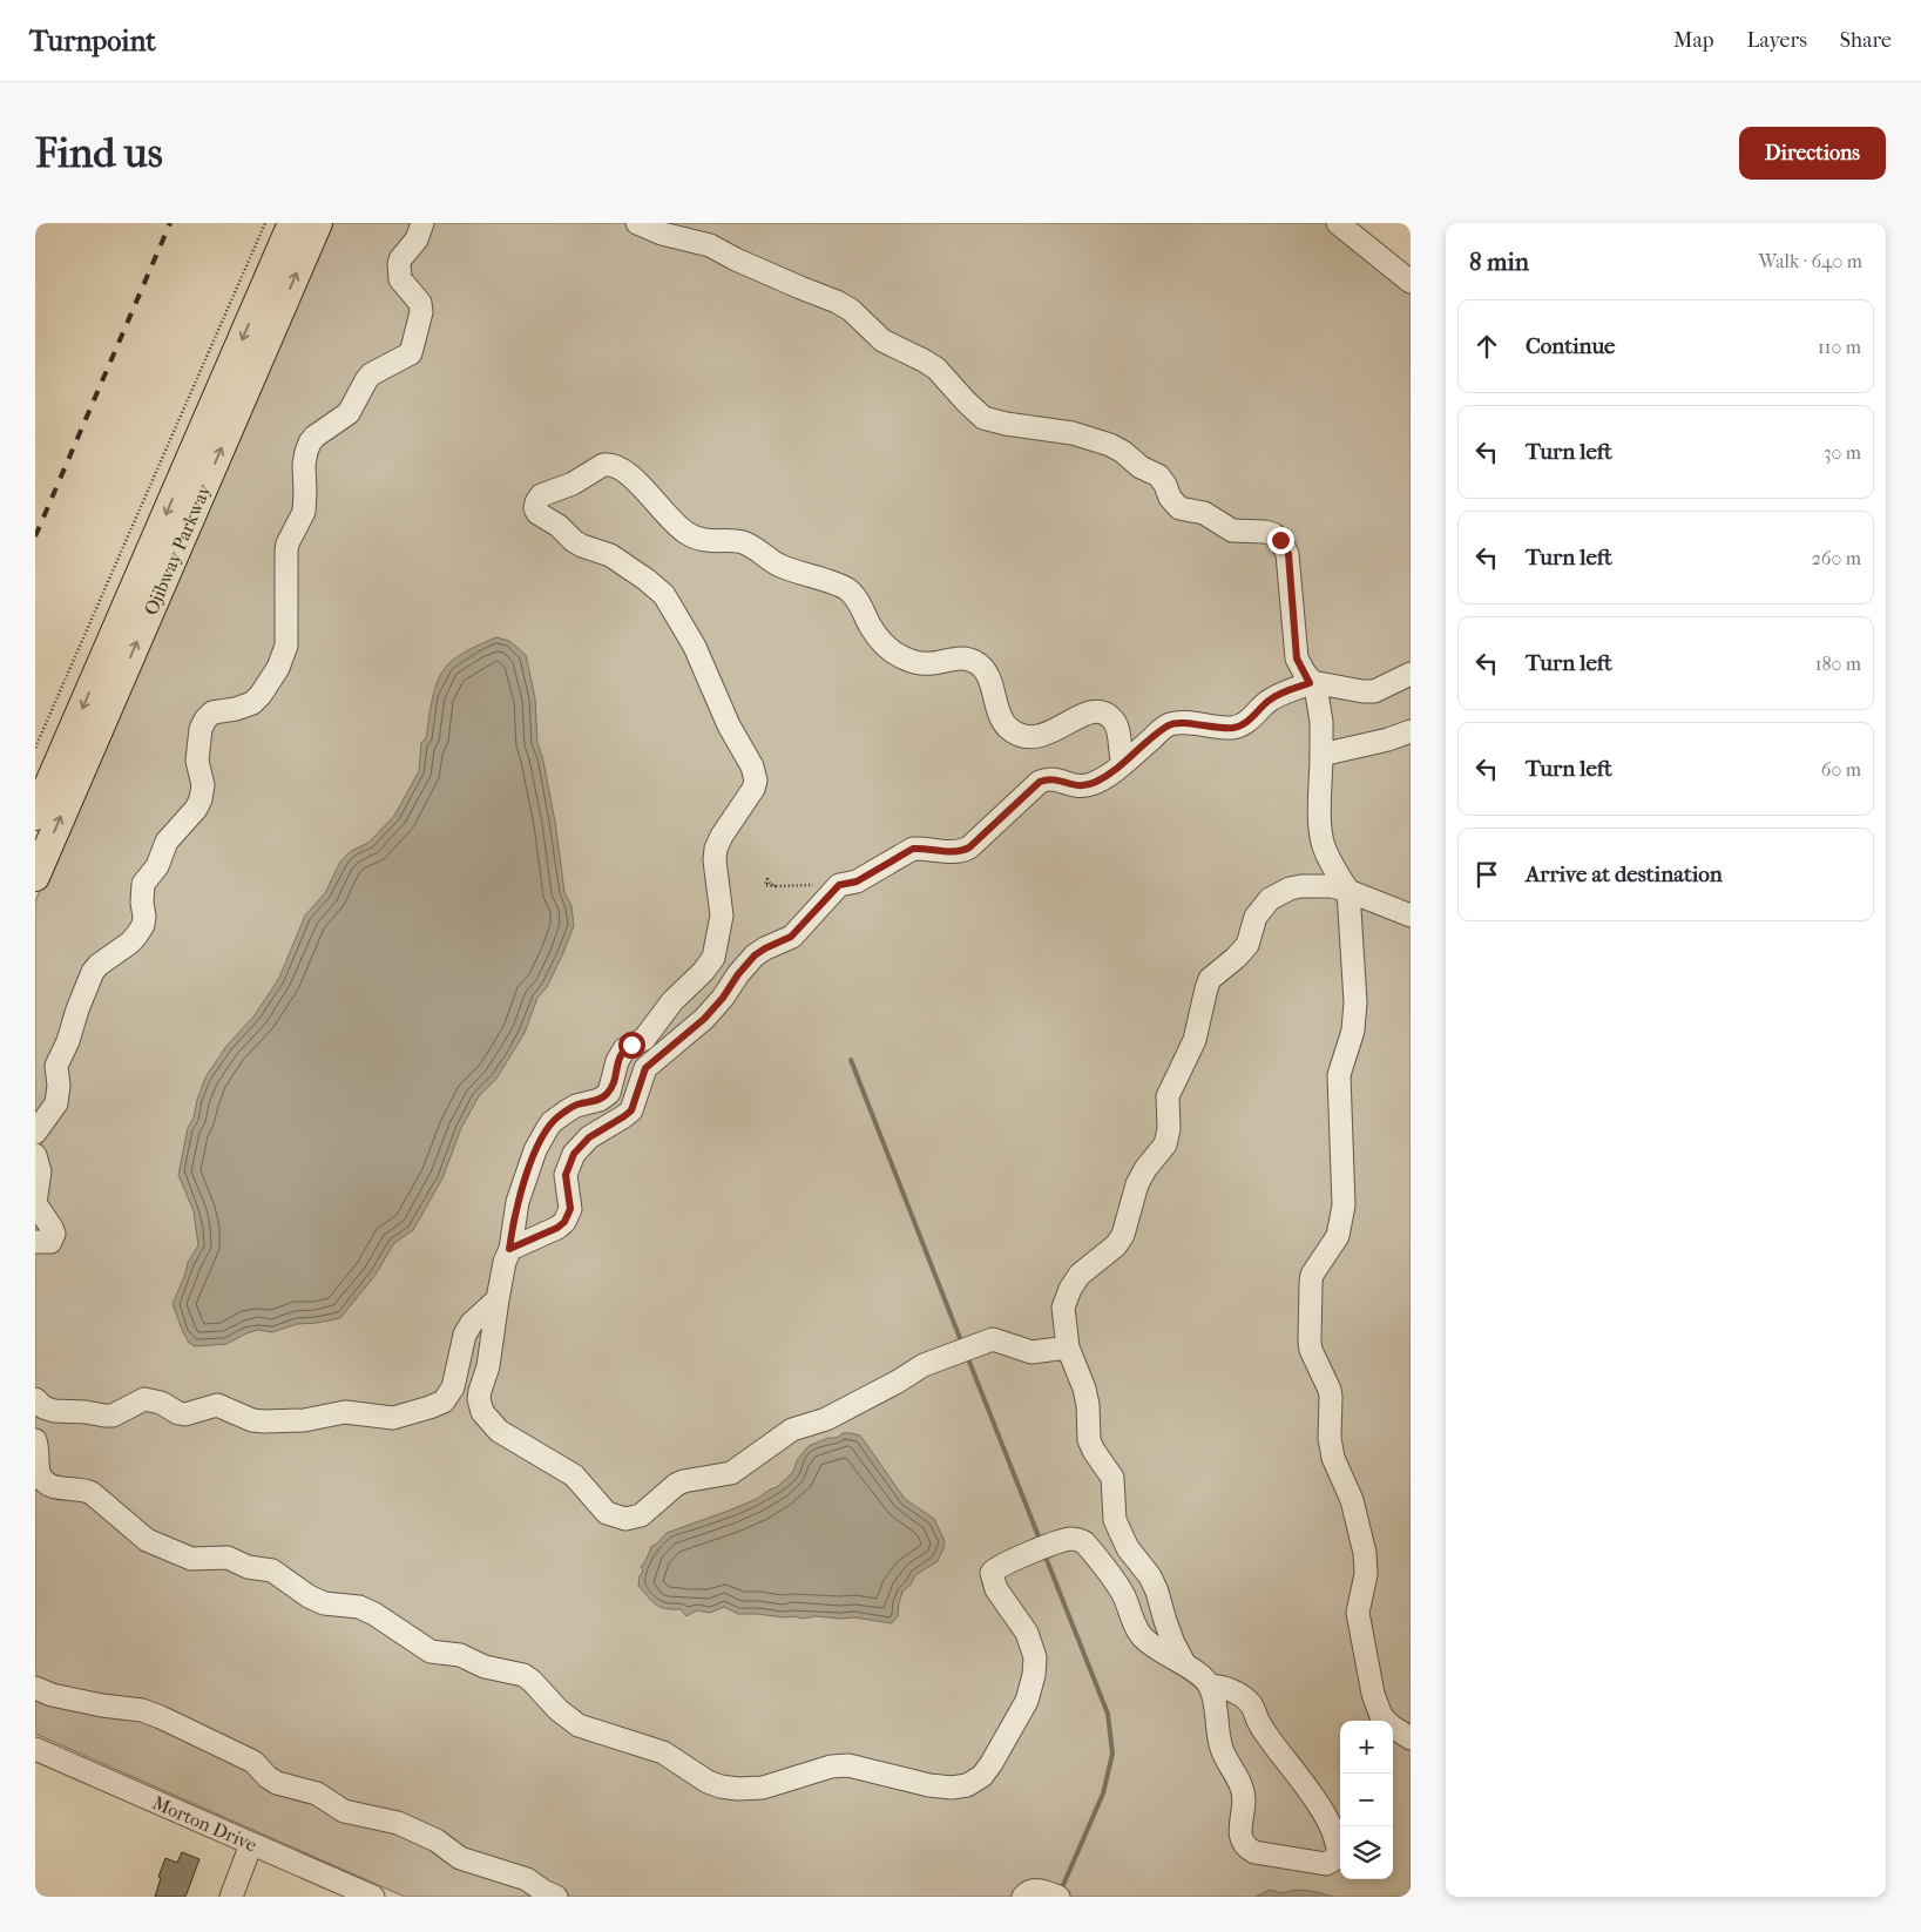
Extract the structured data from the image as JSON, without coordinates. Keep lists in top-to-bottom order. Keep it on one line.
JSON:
{"streets":{"main road":["Ojibway Parkway"],"street":["Morton Drive"]},"page":{"header":"Turnpoint","nav":["Map","Layers","Share"],"buttons":"Directions","title":"Find us","heading":["8 min","Walk · 640 m"],"list":[["Continue","110 m"],["Turn left","30 m"],["Turn left","260 m"],["Turn left","180 m"],["Turn left","60 m"],"Arrive at destination"],"map_buttons":["+","−"]}}
